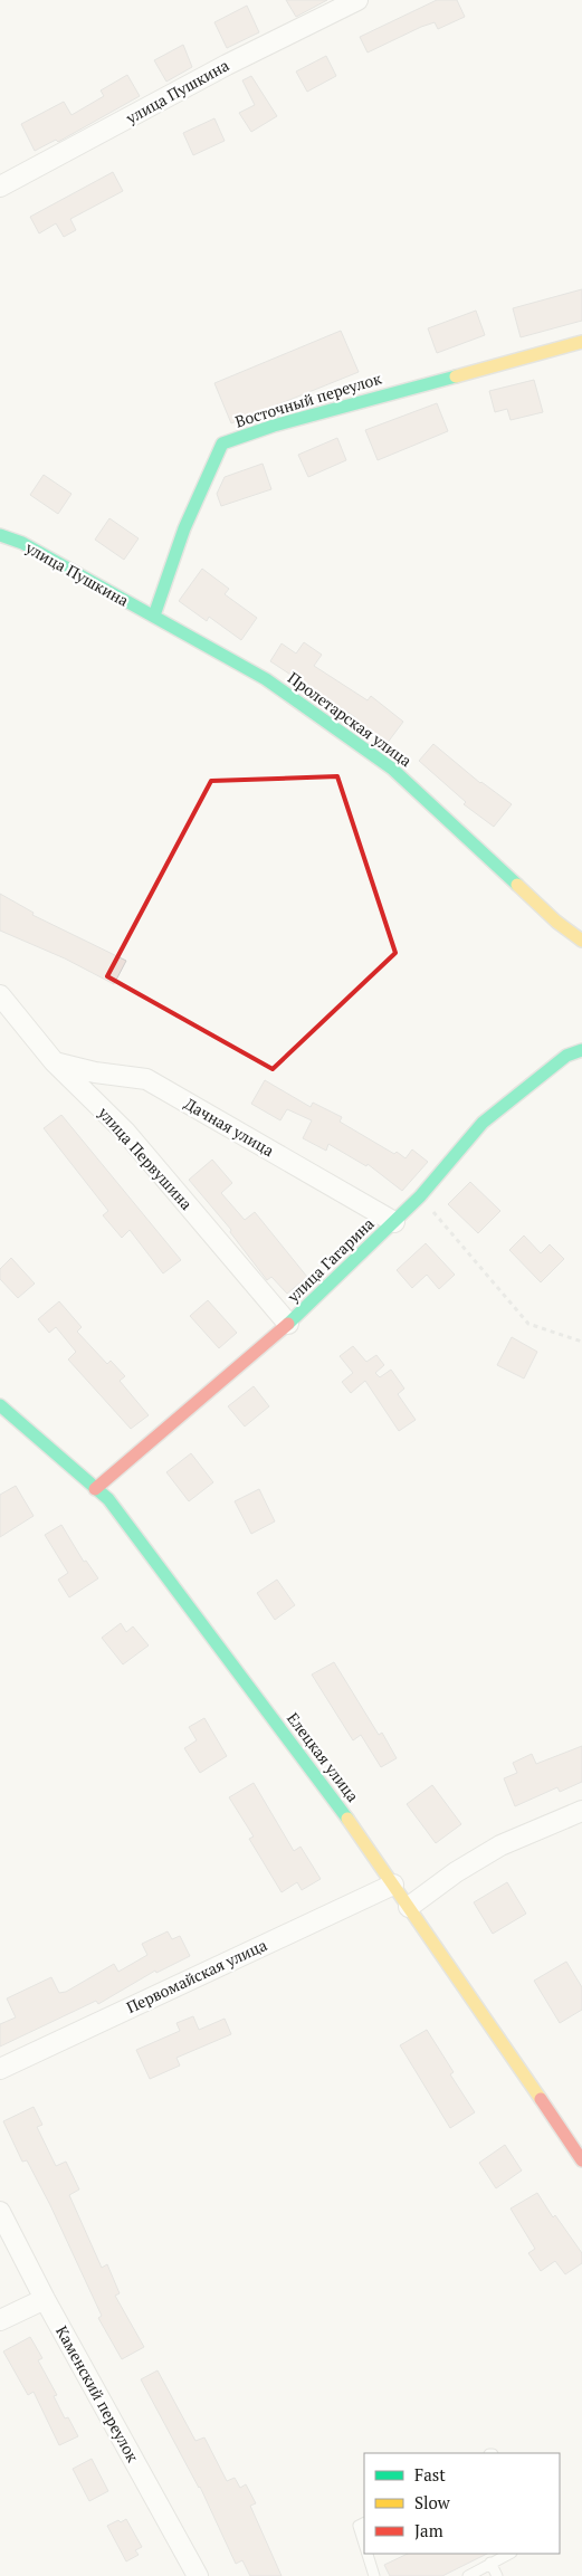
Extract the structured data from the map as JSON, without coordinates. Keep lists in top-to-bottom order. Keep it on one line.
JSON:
{"streets":{"street":["улица Пушкина","Восточный переулок","Пролетарская улица","Дачная улица","улица Первушина","улица Гагарина","Елецкая улица","Первомайская улица","Каменский переулок"]},"crossings":[["улица Пушкина","Восточный переулок"],["улица Пушкина","Пролетарская улица"],["Восточный переулок","Пролетарская улица"],["Дачная улица","улица Первушина"],["Дачная улица","улица Гагарина"],["улица Первушина","улица Гагарина"],["улица Гагарина","Елецкая улица"],["Елецкая улица","Первомайская улица"]],"legend":["Fast","Slow","Jam"]}
